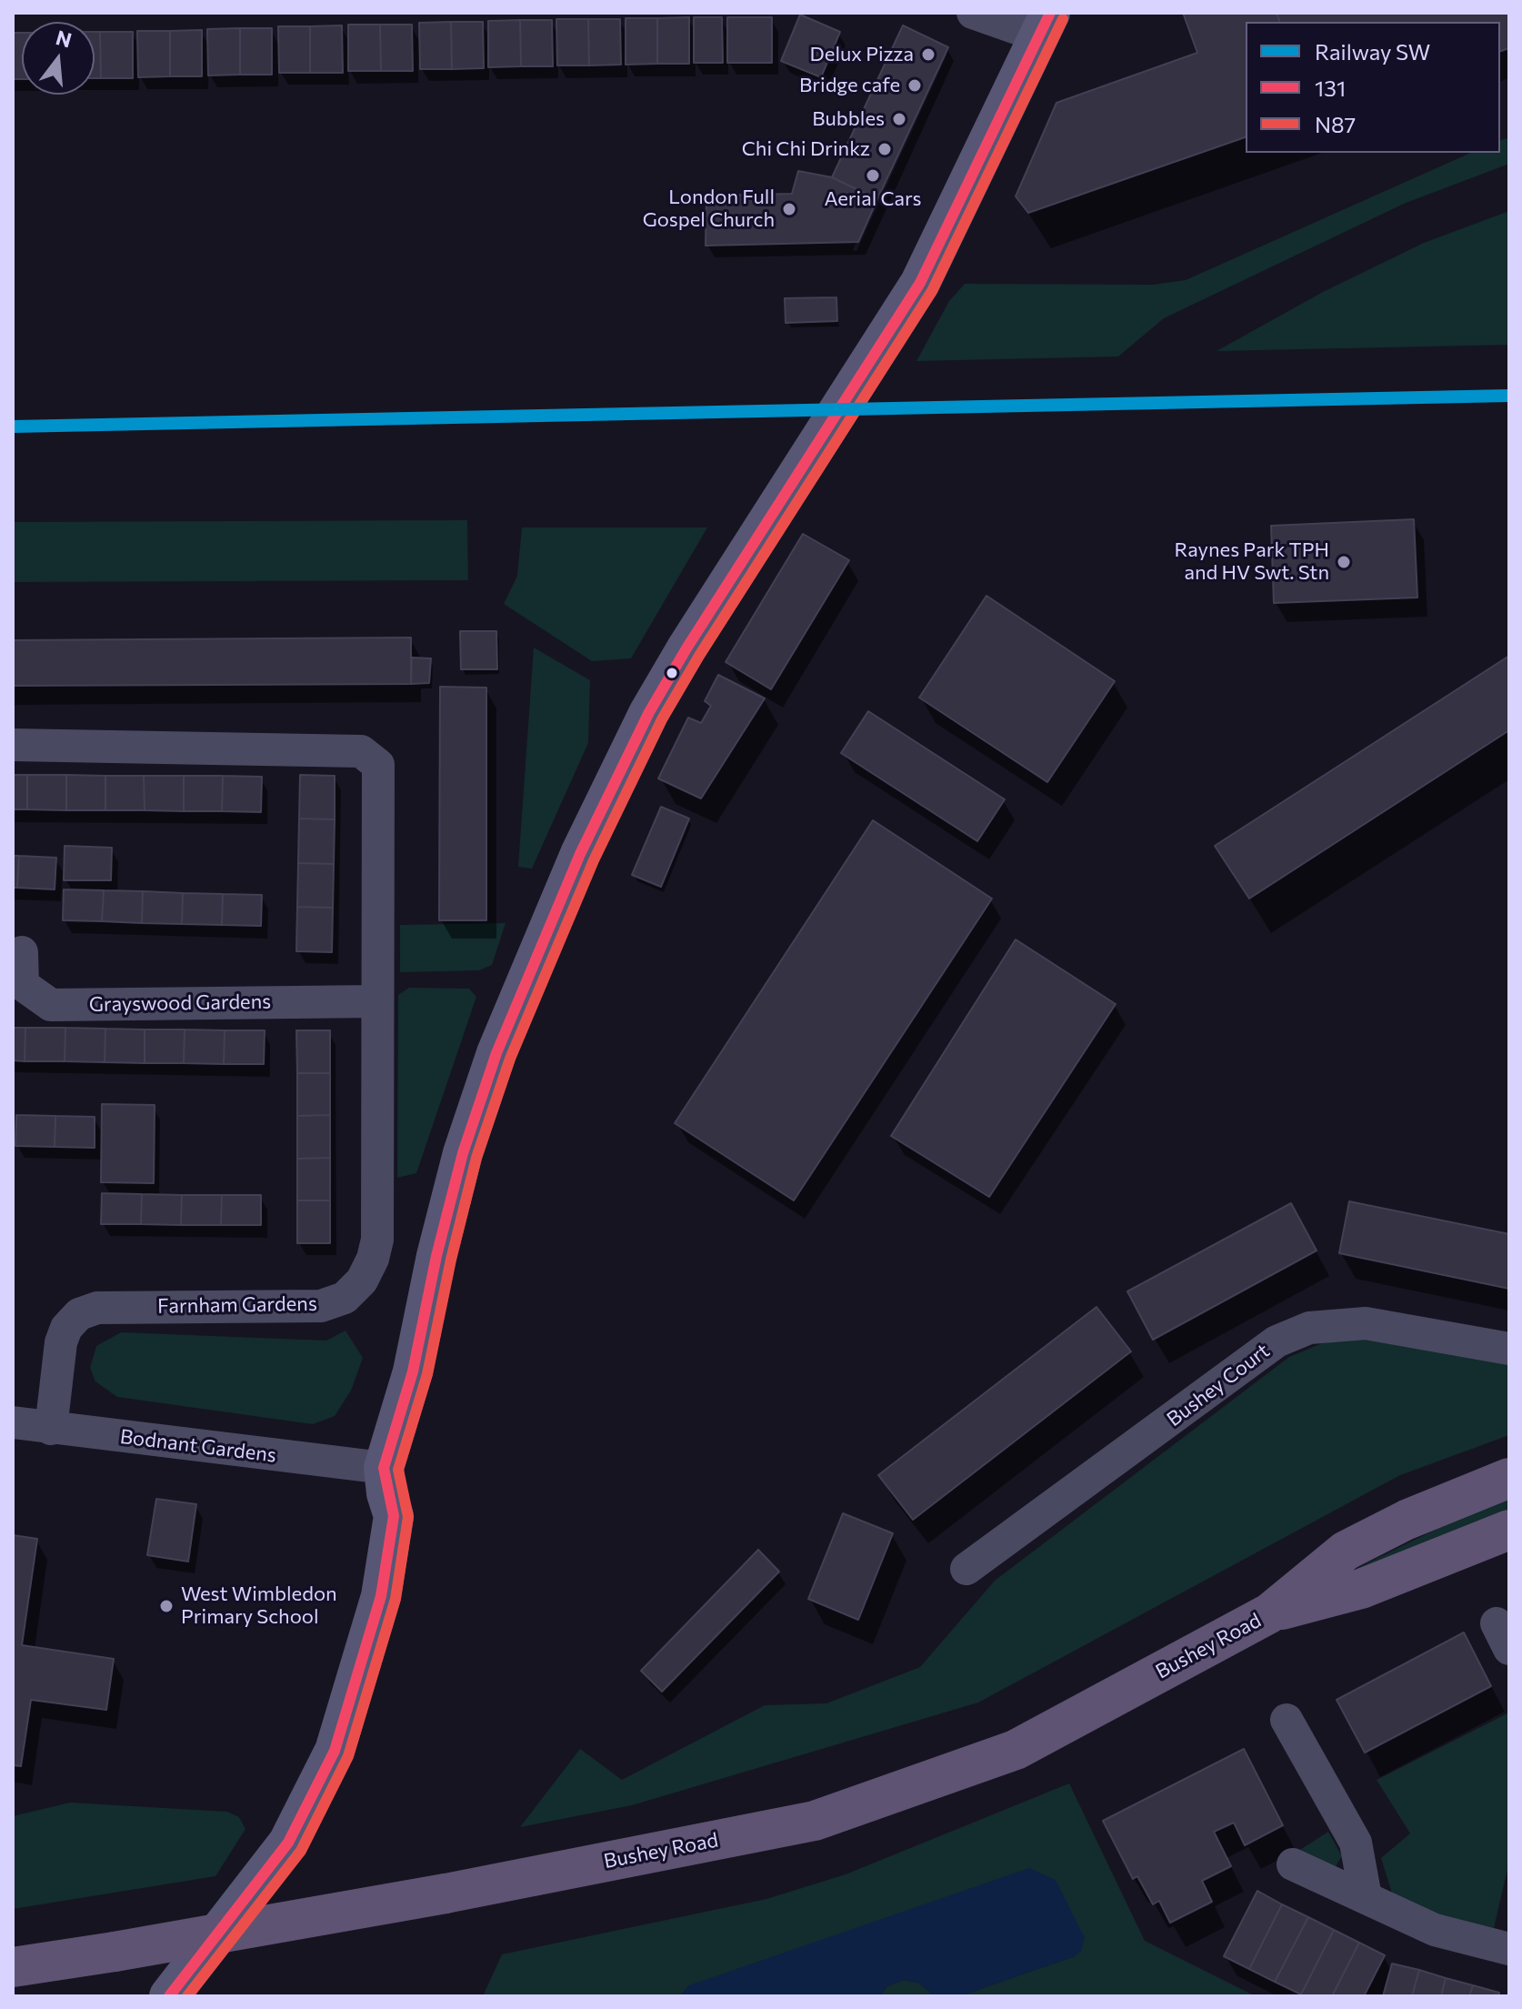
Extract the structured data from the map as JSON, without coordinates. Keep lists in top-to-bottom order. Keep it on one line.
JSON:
{"streets":{"main road":["Bushey Road"],"street":["Grayswood Gardens","Farnham Gardens","Bushey Court","Bodnant Gardens"]},"crossings":[["Grayswood Gardens","Farnham Gardens"],["Farnham Gardens","Bodnant Gardens"]],"places":["Delux Pizza","Bridge cafe","Bubbles","Chi Chi Drinkz","Aerial Cars","London Full Gospel Church","Raynes Park TPH and HV Swt. Stn","West Wimbledon Primary School"],"lines":["transit line 131","transit line N87","rail line SW"],"legend":["Railway SW","131","N87"],"north":"top"}
